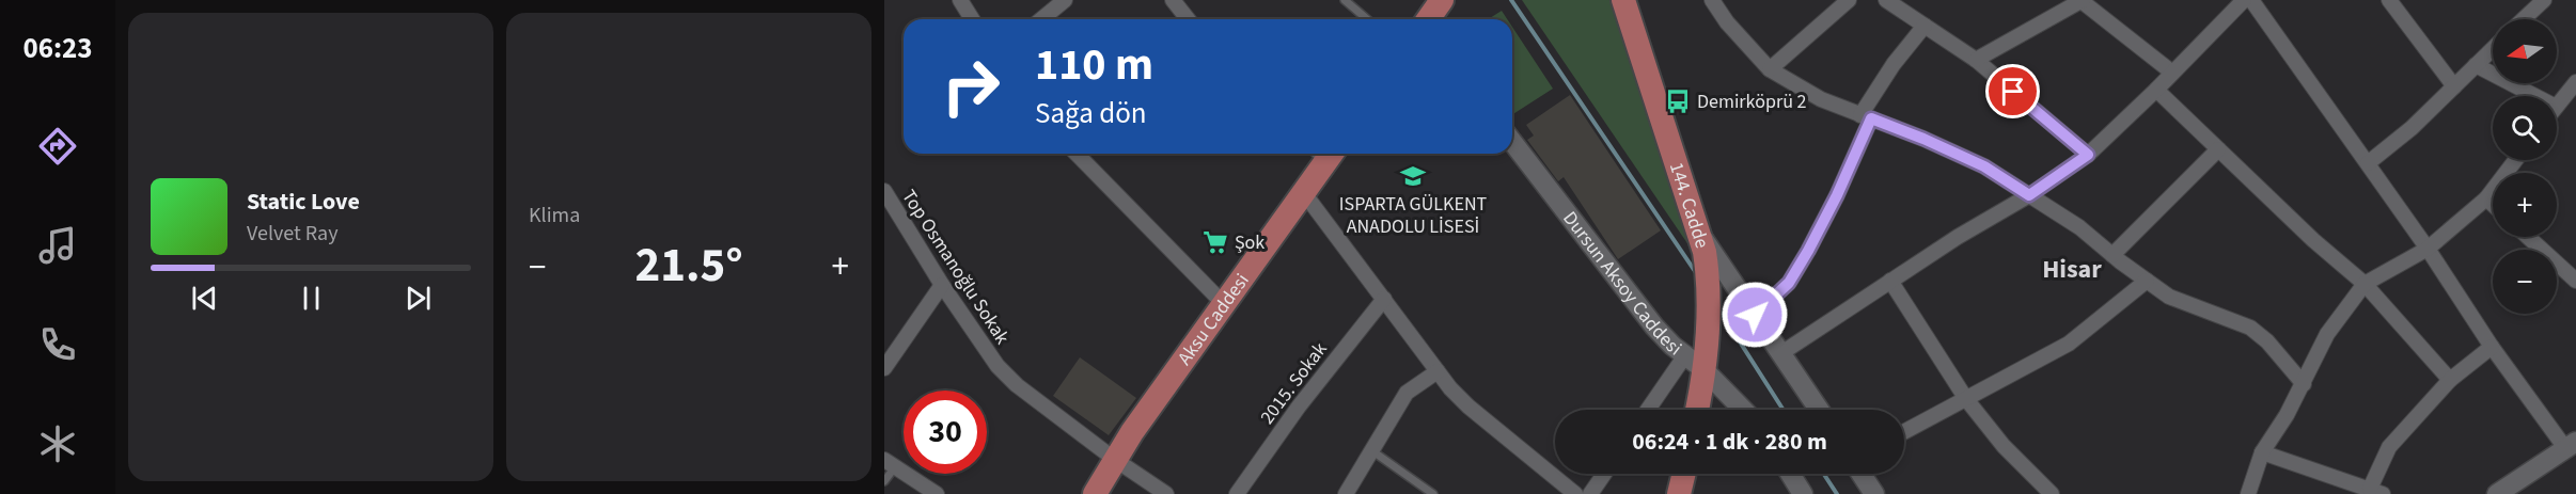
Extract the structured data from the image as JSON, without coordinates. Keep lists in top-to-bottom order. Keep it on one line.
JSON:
{"streets":{"main road":["144. Cadde","Aksu Caddesi"],"street":["Top Osmanoğlu Sokak","Dursun Aksoy Caddesi","2015. Sokak"]},"crossings":[["Top Osmanoğlu Sokak","Aksu Caddesi"]],"districts":["Hisar"],"places":{"bus stop":["Demirköprü 2"],"school or university":["ISPARTA GÜLKENT ANADOLU LİSESİ"],"supermarket":["Şok"]},"north":"left","page":{"tabs":"06:23","tile":"Klima","map_buttons":["+","−"],"turn":["110 m","Sağa dön"],"song":["Static Love","Velvet Ray"],"heat":["−","21.5°","+"],"limit":"30","trip":"06:24 · 1 dk · 280 m"}}
